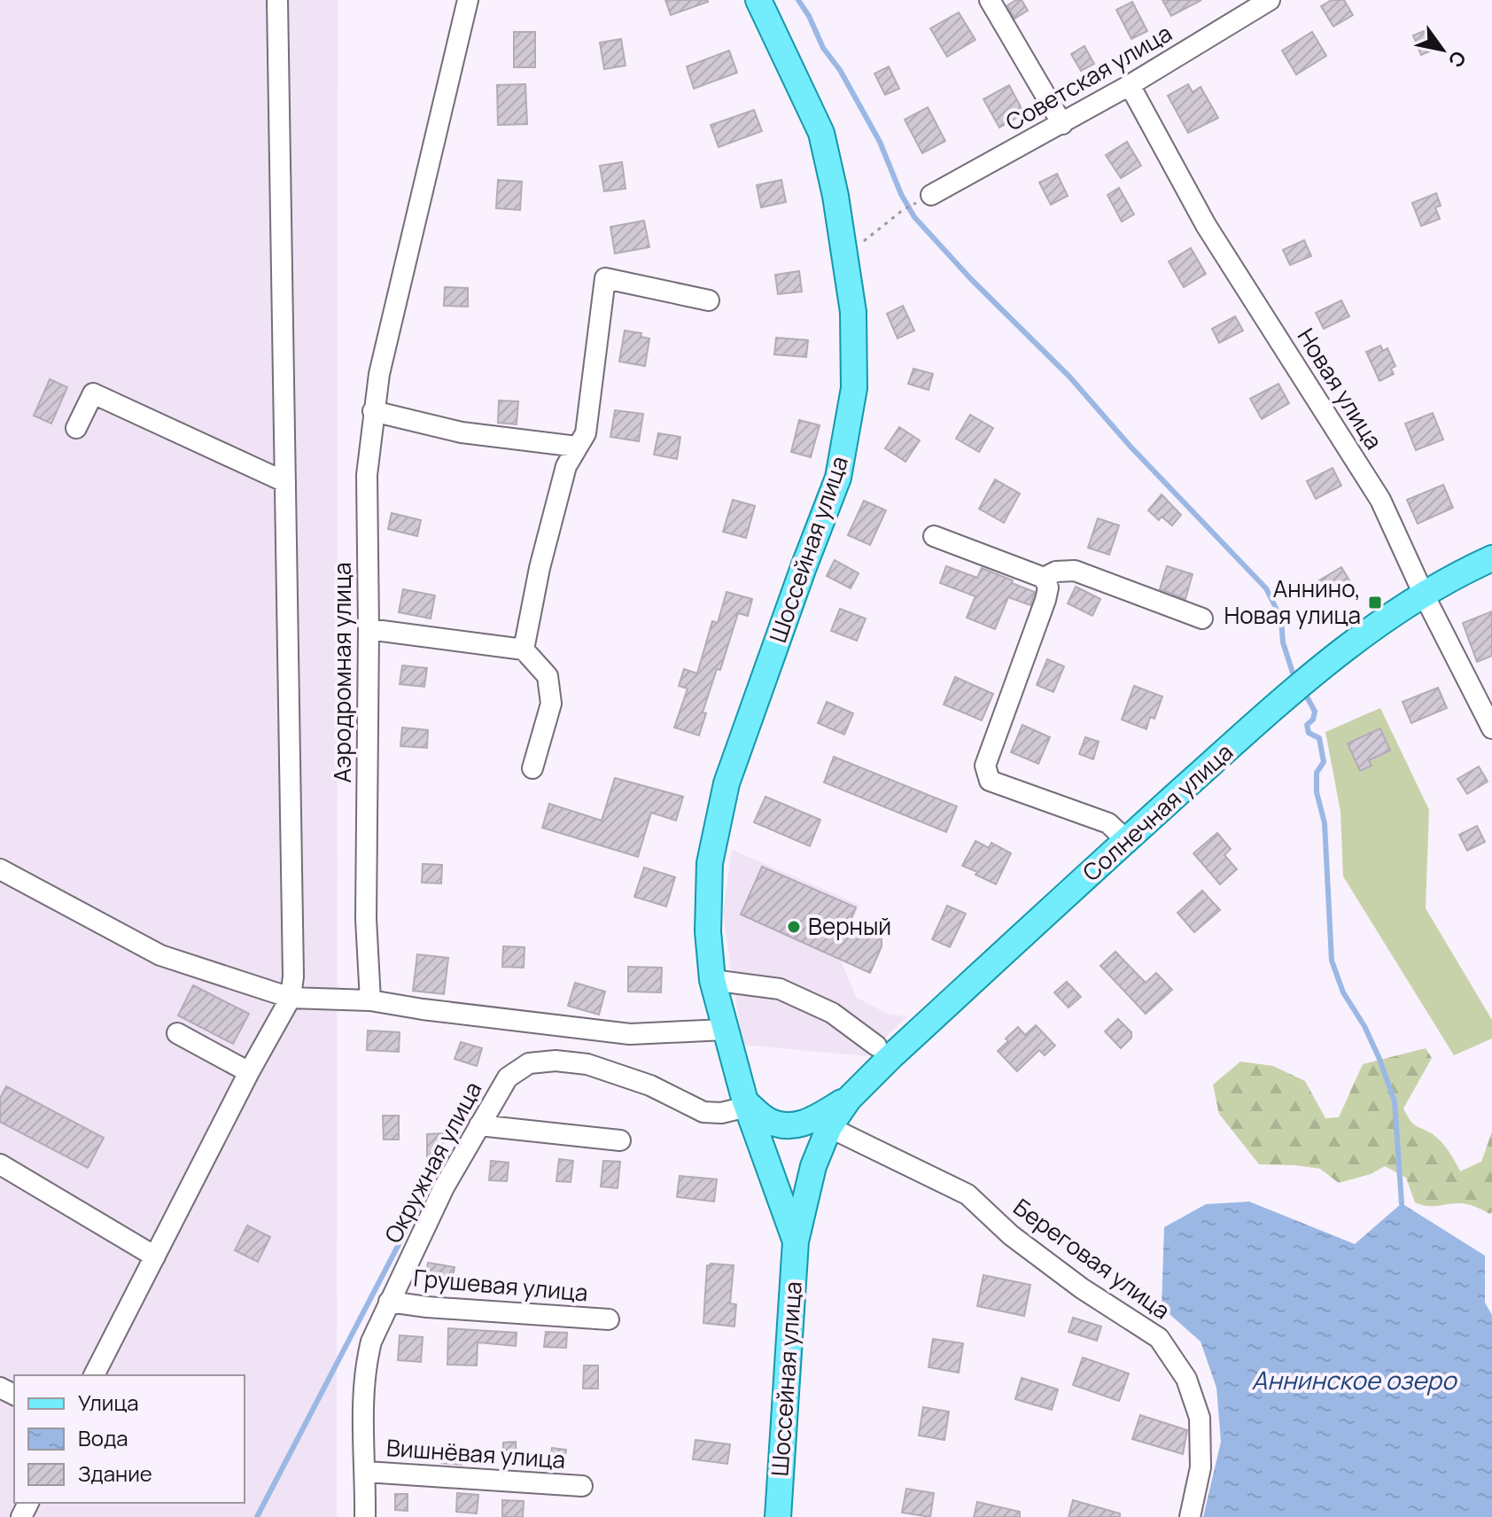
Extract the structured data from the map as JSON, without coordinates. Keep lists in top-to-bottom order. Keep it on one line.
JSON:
{"streets":{"main road":["Шоссейная улица","Солнечная улица"],"street":["Советская улица","Новая улица","Аэродромная улица","Окружная улица","Береговая улица","Грушевая улица","Вишнёвая улица"]},"crossings":[["Советская улица","Новая улица"],["Новая улица","Солнечная улица"],["Шоссейная улица","Окружная улица"],["Окружная улица","Грушевая улица"],["Окружная улица","Вишнёвая улица"]],"water":["Аннинское озеро"],"places":{"transit":["Аннино, Новая улица"],"other":["Верный"]},"legend":["Улица","Вода","Здание"],"north":"bottom right"}
